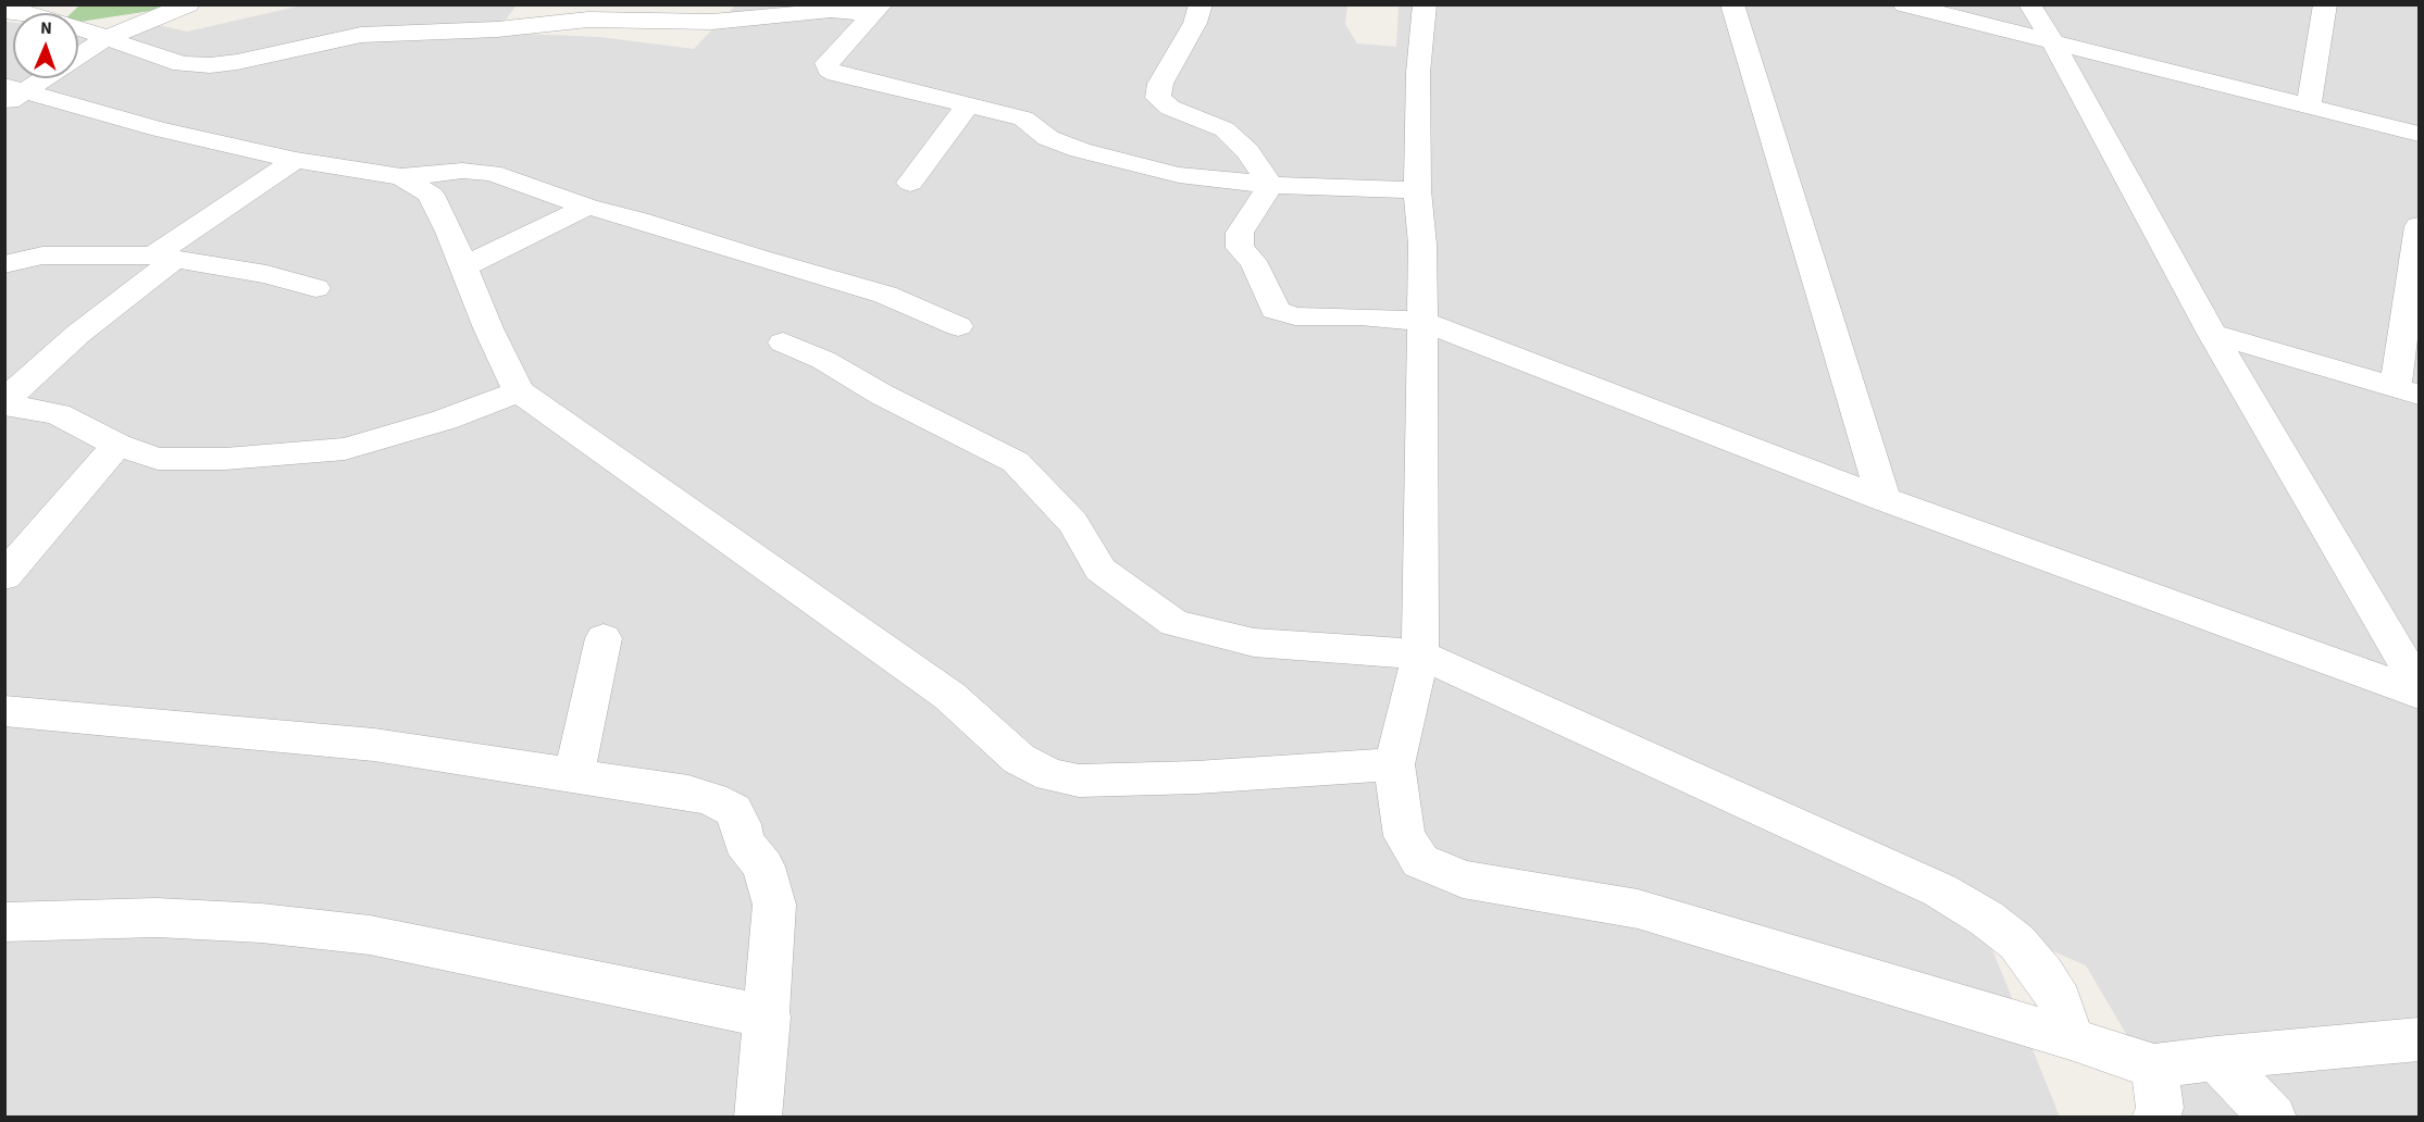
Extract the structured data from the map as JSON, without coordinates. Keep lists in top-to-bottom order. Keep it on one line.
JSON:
{"north":"top"}
